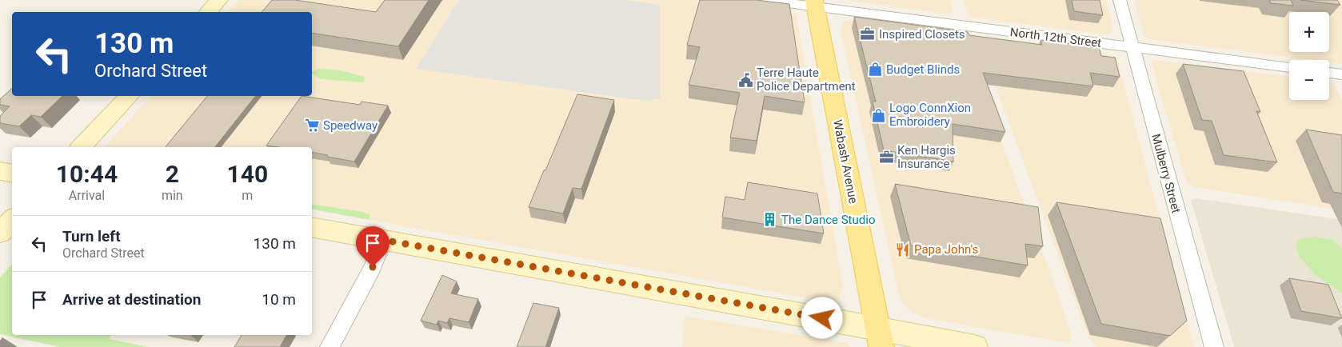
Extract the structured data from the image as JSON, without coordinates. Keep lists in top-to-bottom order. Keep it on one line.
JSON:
{"streets":{"main road":["Wabash Avenue"],"street":["North 12th Street","Mulberry Street"]},"crossings":[["North 12th Street","Wabash Avenue"],["North 12th Street","Mulberry Street"]],"places":{"office":["Inspired Closets","Ken Hargis Insurance"],"shop":["Budget Blinds","Logo ConnXion Embroidery"],"public building":["Terre Haute Police Department"],"supermarket":["Speedway"],"building":["The Dance Studio"],"restaurant":["Papa John's"]},"page":{"map_buttons":["+","−"],"turn":["130 m","Orchard Street"],"eta":["10:44","Arrival","2","min","140","m"],"list":[{"name":"Turn left","note":"Orchard Street","value":"130 m"},{"name":"Arrive at destination","value":"10 m"}]}}
